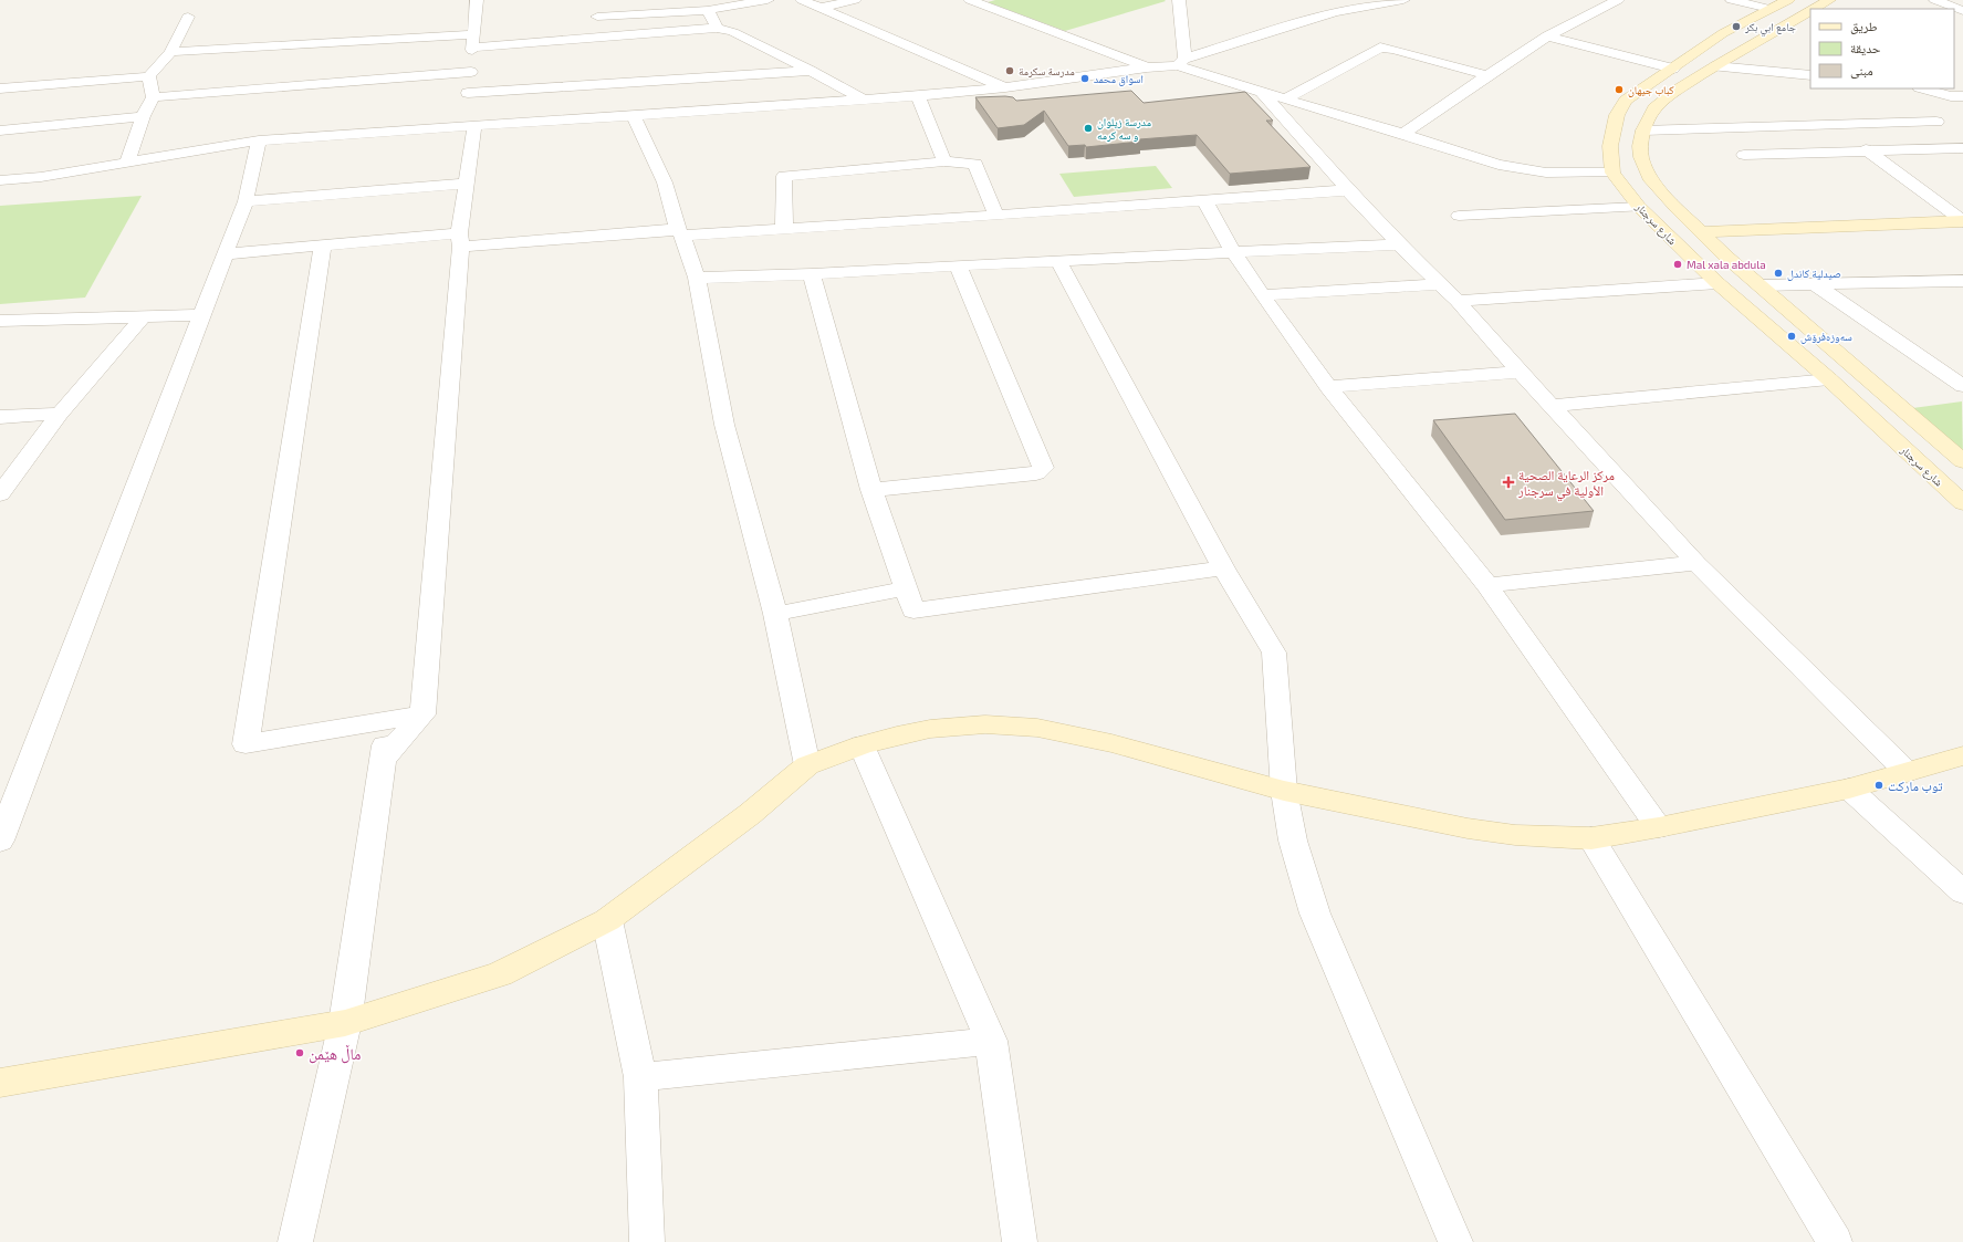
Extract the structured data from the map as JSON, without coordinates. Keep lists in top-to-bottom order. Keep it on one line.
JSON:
{"streets":{"street":["شارع سرجنار"]},"places":{"other":["جامع ابي بكر","مدرسة سكرمة","اسواق محمد","كباب جيهان","مدرسة زيلوان و سه كرمه","Mal xala abdula","صيدلية كاندل","سەوزەفرۆش","توب ماركت","ماڵ هێمن"],"health":["مركز الرعاية الصحية الأولية في سرجنار"]},"legend":["طريق","حديقة","مبنى"]}
